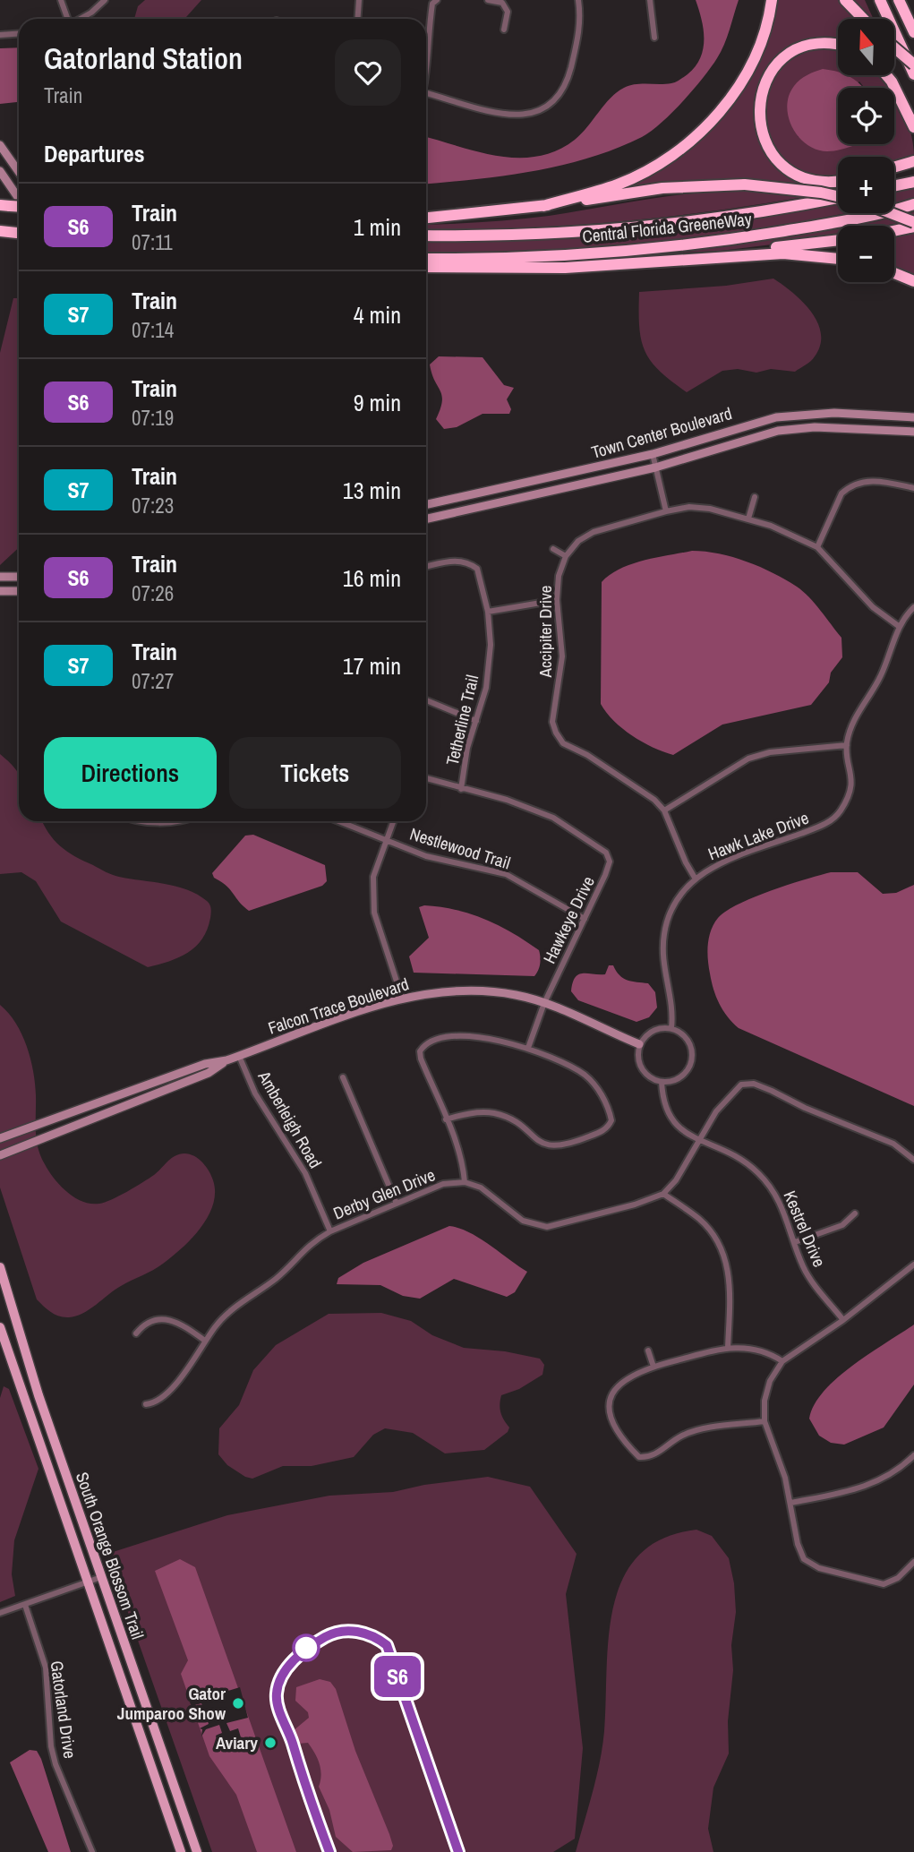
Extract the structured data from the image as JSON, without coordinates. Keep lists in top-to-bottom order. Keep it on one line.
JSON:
{"streets":{"highway":["Central Florida GreeneWay"],"main road":["Town Center Boulevard","Falcon Trace Boulevard","South Orange Blossom Trail"],"street":["Accipiter Drive","Tetherline Trail","Hawk Lake Drive","Nestlewood Trail","Hawkeye Drive","Amberleigh Road","Derby Glen Drive","Kestrel Drive","Gatorland Drive"]},"crossings":[["Accipiter Drive","Hawk Lake Drive"],["Tetherline Trail","Hawkeye Drive"],["Hawk Lake Drive","Falcon Trace Boulevard"],["Hawk Lake Drive","Kestrel Drive"],["Nestlewood Trail","Hawkeye Drive"],["Hawkeye Drive","Falcon Trace Boulevard"],["Falcon Trace Boulevard","Amberleigh Road"],["Falcon Trace Boulevard","Kestrel Drive"],["Amberleigh Road","Derby Glen Drive"]],"places":["Gator Jumparoo Show","Aviary"],"north":"top","page":{"on_map":"S6","map_buttons":["+","−"],"heading":[["Gatorland Station","Train"],"Departures"],"list":[{"mark":"S6","name":"Train","note":"07:11","value":"1 min"},{"mark":"S7","name":"Train","note":"07:14","value":"4 min"},{"mark":"S6","name":"Train","note":"07:19","value":"9 min"},{"mark":"S7","name":"Train","note":"07:23","value":"13 min"},{"mark":"S6","name":"Train","note":"07:26","value":"16 min"},{"mark":"S7","name":"Train","note":"07:27","value":"17 min"}],"buttons":["Directions","Tickets"]}}
